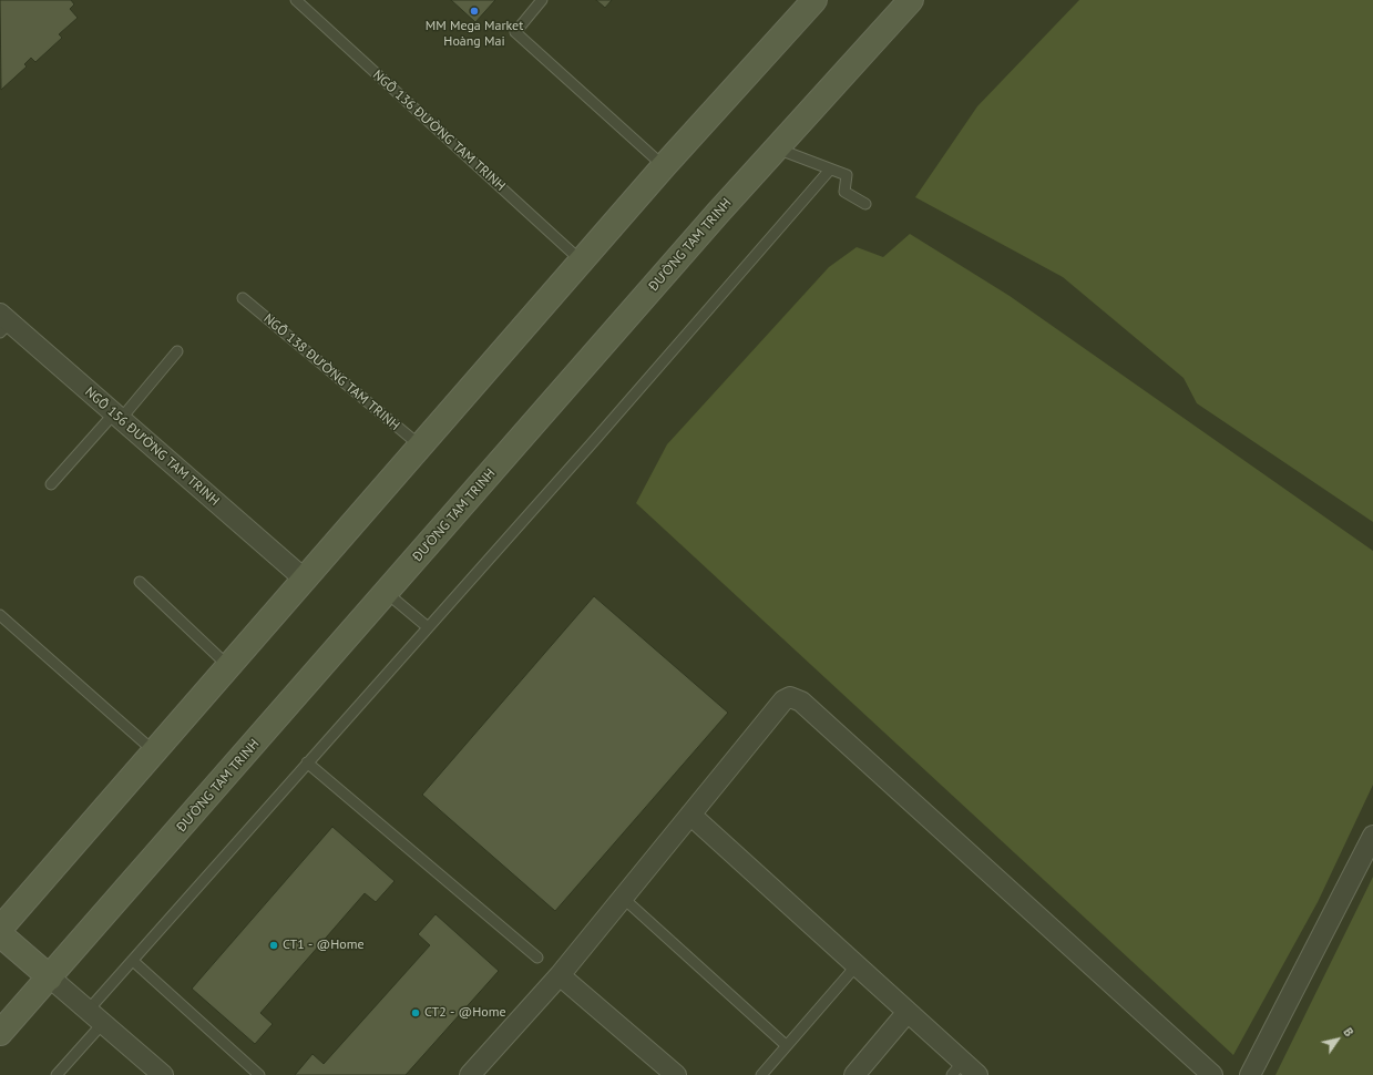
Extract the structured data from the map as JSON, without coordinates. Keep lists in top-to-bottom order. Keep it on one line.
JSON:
{"streets":{"main road":["ĐƯỜNG TAM TRINH"],"street":["NGÕ 156 ĐƯỜNG TAM TRINH"],"lane":["NGÕ 136 ĐƯỜNG TAM TRINH","NGÕ 138 ĐƯỜNG TAM TRINH"]},"places":["MM Mega Market Hoàng Mai","CT1 - @Home","CT2 - @Home"],"north":"top right"}
